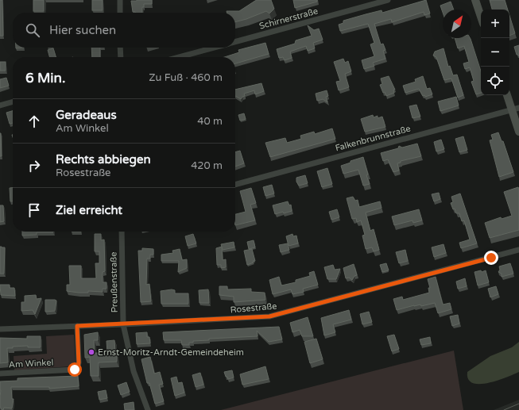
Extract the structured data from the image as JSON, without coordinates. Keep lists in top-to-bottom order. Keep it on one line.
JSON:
{"streets":{"street":["Schirnerstraße","Falkenbrunnstraße","Preußenstraße","Rosestraße","Am Winkel"]},"crossings":[["Preußenstraße","Rosestraße"],["Rosestraße","Am Winkel"]],"places":["Ernst-Moritz-Arndt-Gemeindeheim"],"north":"top right","page":{"map_buttons":["+","−"],"search":"Hier suchen","heading":["6 Min.","Zu Fuß · 460 m"],"list":[["Geradeaus","Am Winkel","40 m"],["Rechts abbiegen","Rosestraße","420 m"],"Ziel erreicht"]}}
